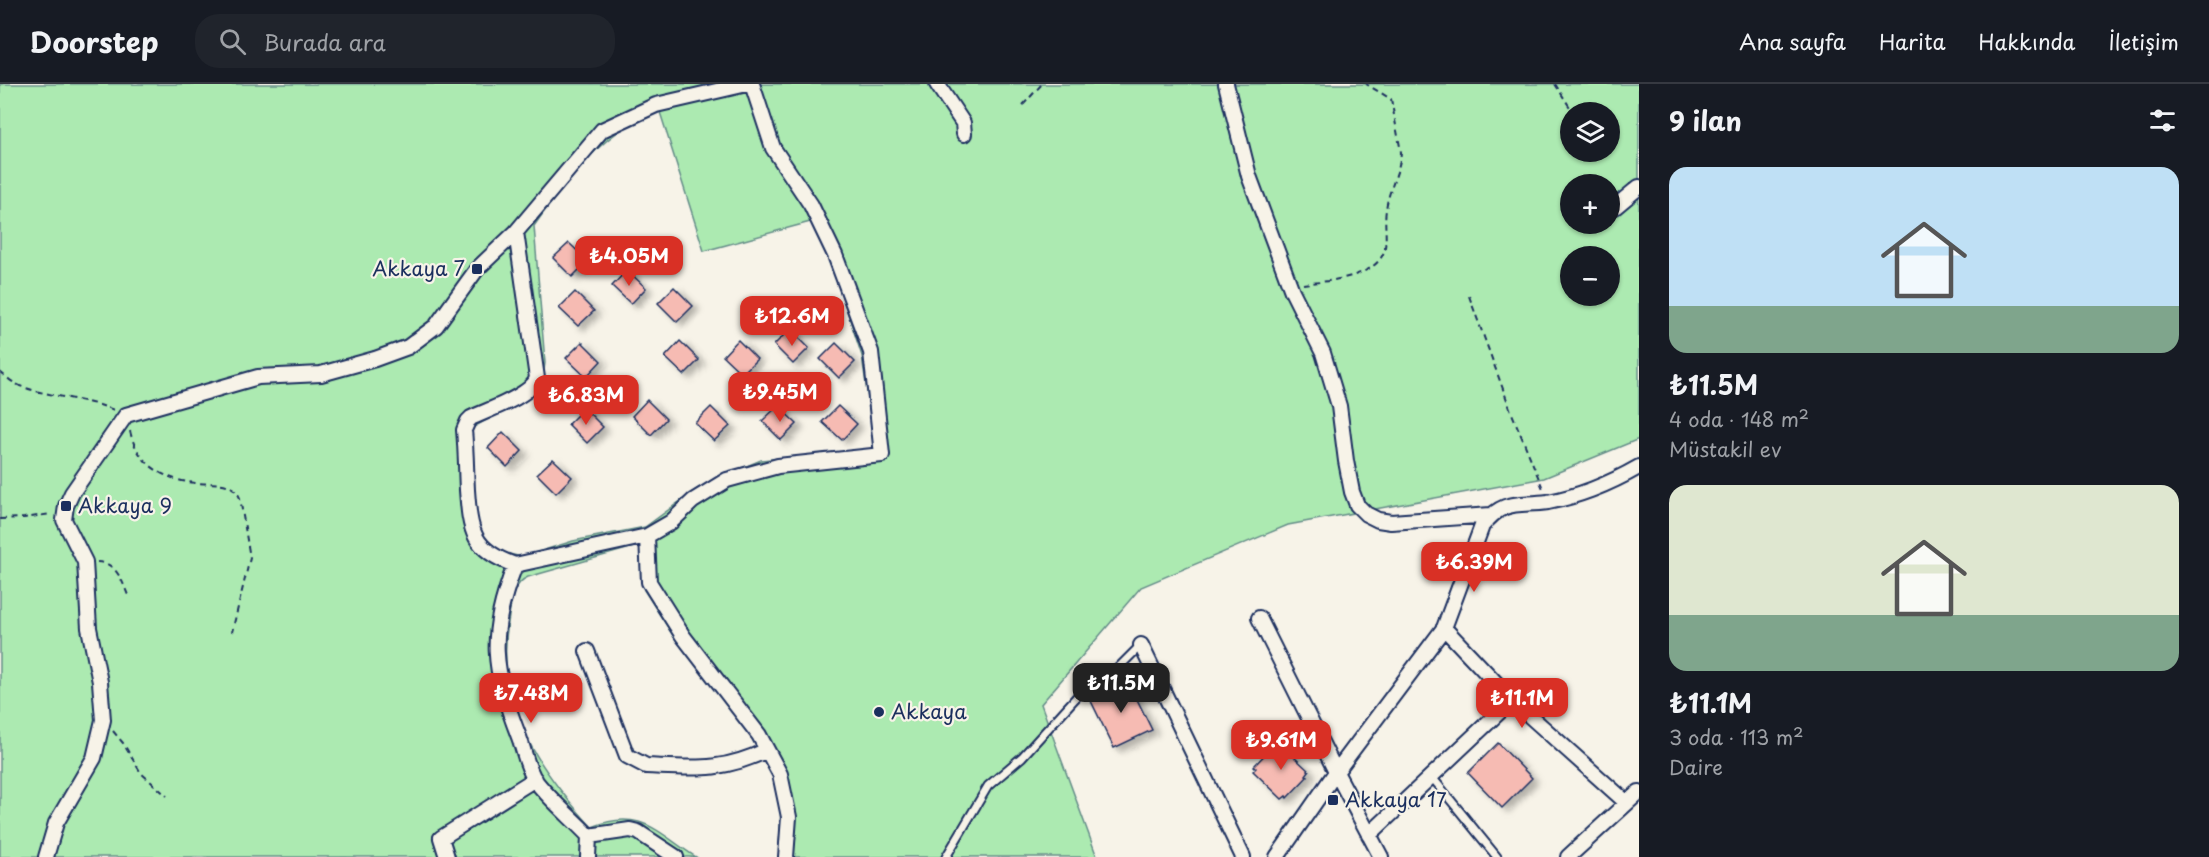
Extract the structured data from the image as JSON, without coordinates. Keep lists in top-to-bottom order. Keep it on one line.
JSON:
{"places":{"transit":["Akkaya 7","Akkaya 9","Akkaya 17"],"other":["Akkaya"]},"page":{"header":"Doorstep","search":"Burada ara","nav":["Ana sayfa","Harita","Hakkında","İletişim"],"heading":"9 ilan","map_buttons":["+","−"],"list":[{"name":"₺11.5M","note":"4 oda · 148 m² · Müstakil ev"},{"name":"₺11.1M","note":"3 oda · 113 m² · Daire"}],"price":["₺4.05M","₺12.6M","₺9.45M","₺6.83M","₺6.39M","₺11.5M","₺7.48M","₺11.1M","₺9.61M"]}}
